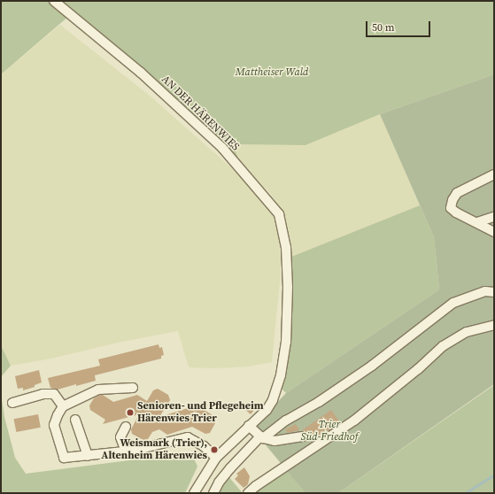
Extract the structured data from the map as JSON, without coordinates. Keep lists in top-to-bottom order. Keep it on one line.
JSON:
{"streets":{"street":["AN DER HÄRENWIES"]},"parks":["Mattheiser Wald","Trier Süd-Friedhof"],"places":["Senioren- und Pflegeheim Härenwies Trier","Weismark (Trier), Altenheim Härenwies"],"scale_bar":"50 m"}
